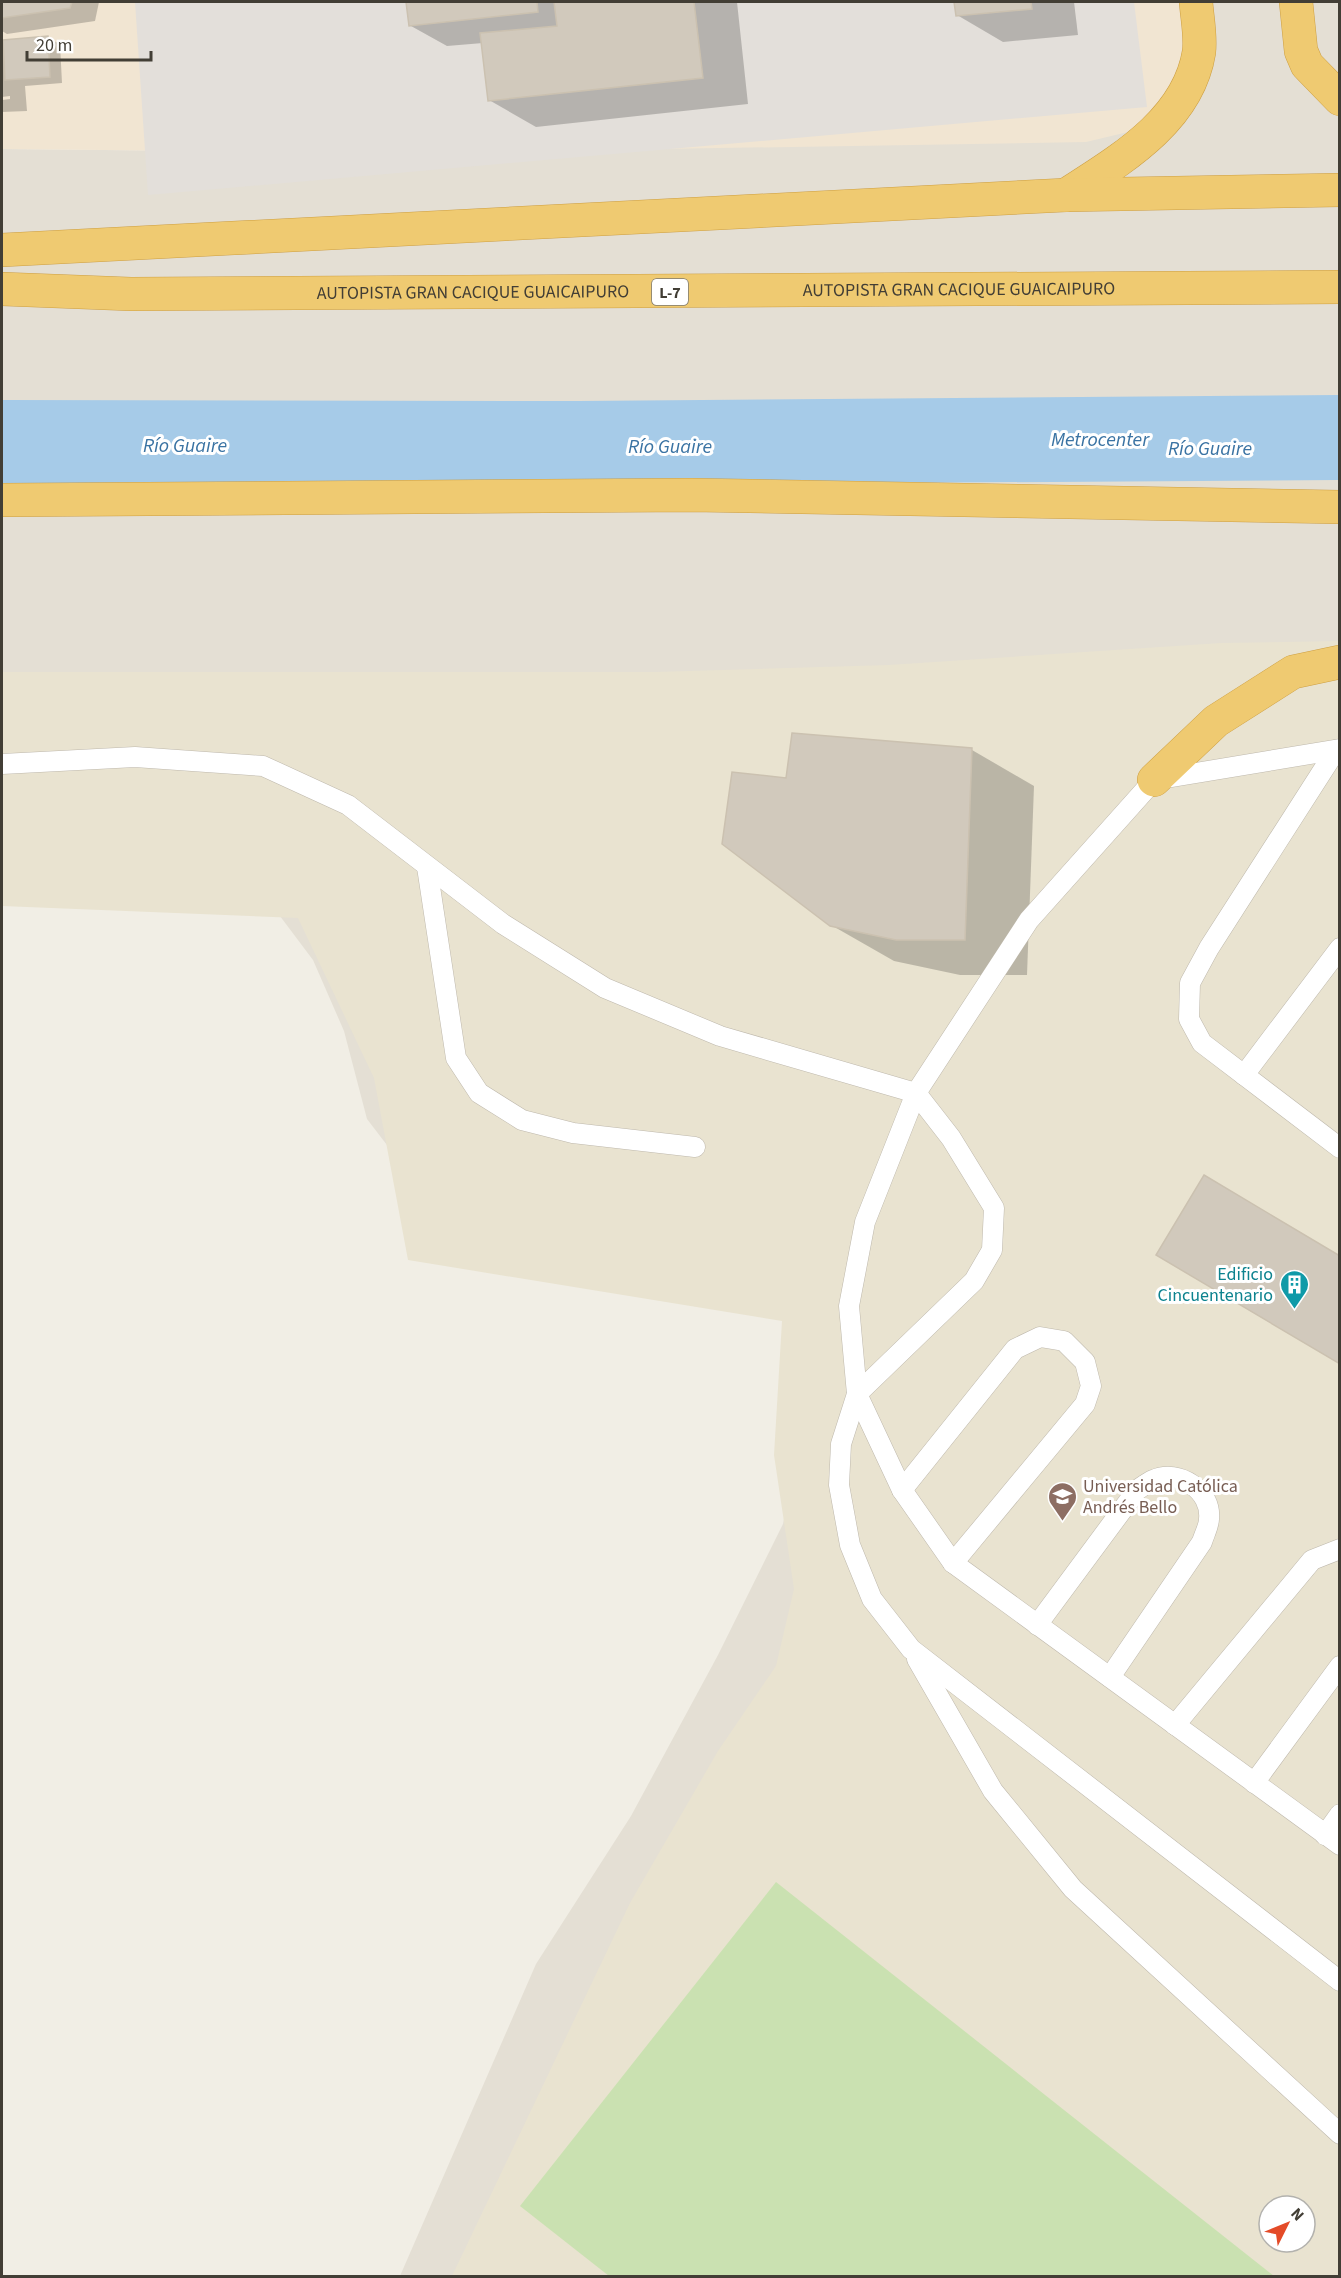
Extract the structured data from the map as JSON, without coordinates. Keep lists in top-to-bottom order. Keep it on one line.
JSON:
{"streets":{"highway":["AUTOPISTA GRAN CACIQUE GUAICAIPURO","L-7"]},"water":["Metrocenter","Río Guaire"],"places":{"building":["Edificio Cincuentenario"],"school or university":["Universidad Católica Andrés Bello"]},"scale_bar":"20 m","north":"top right"}
